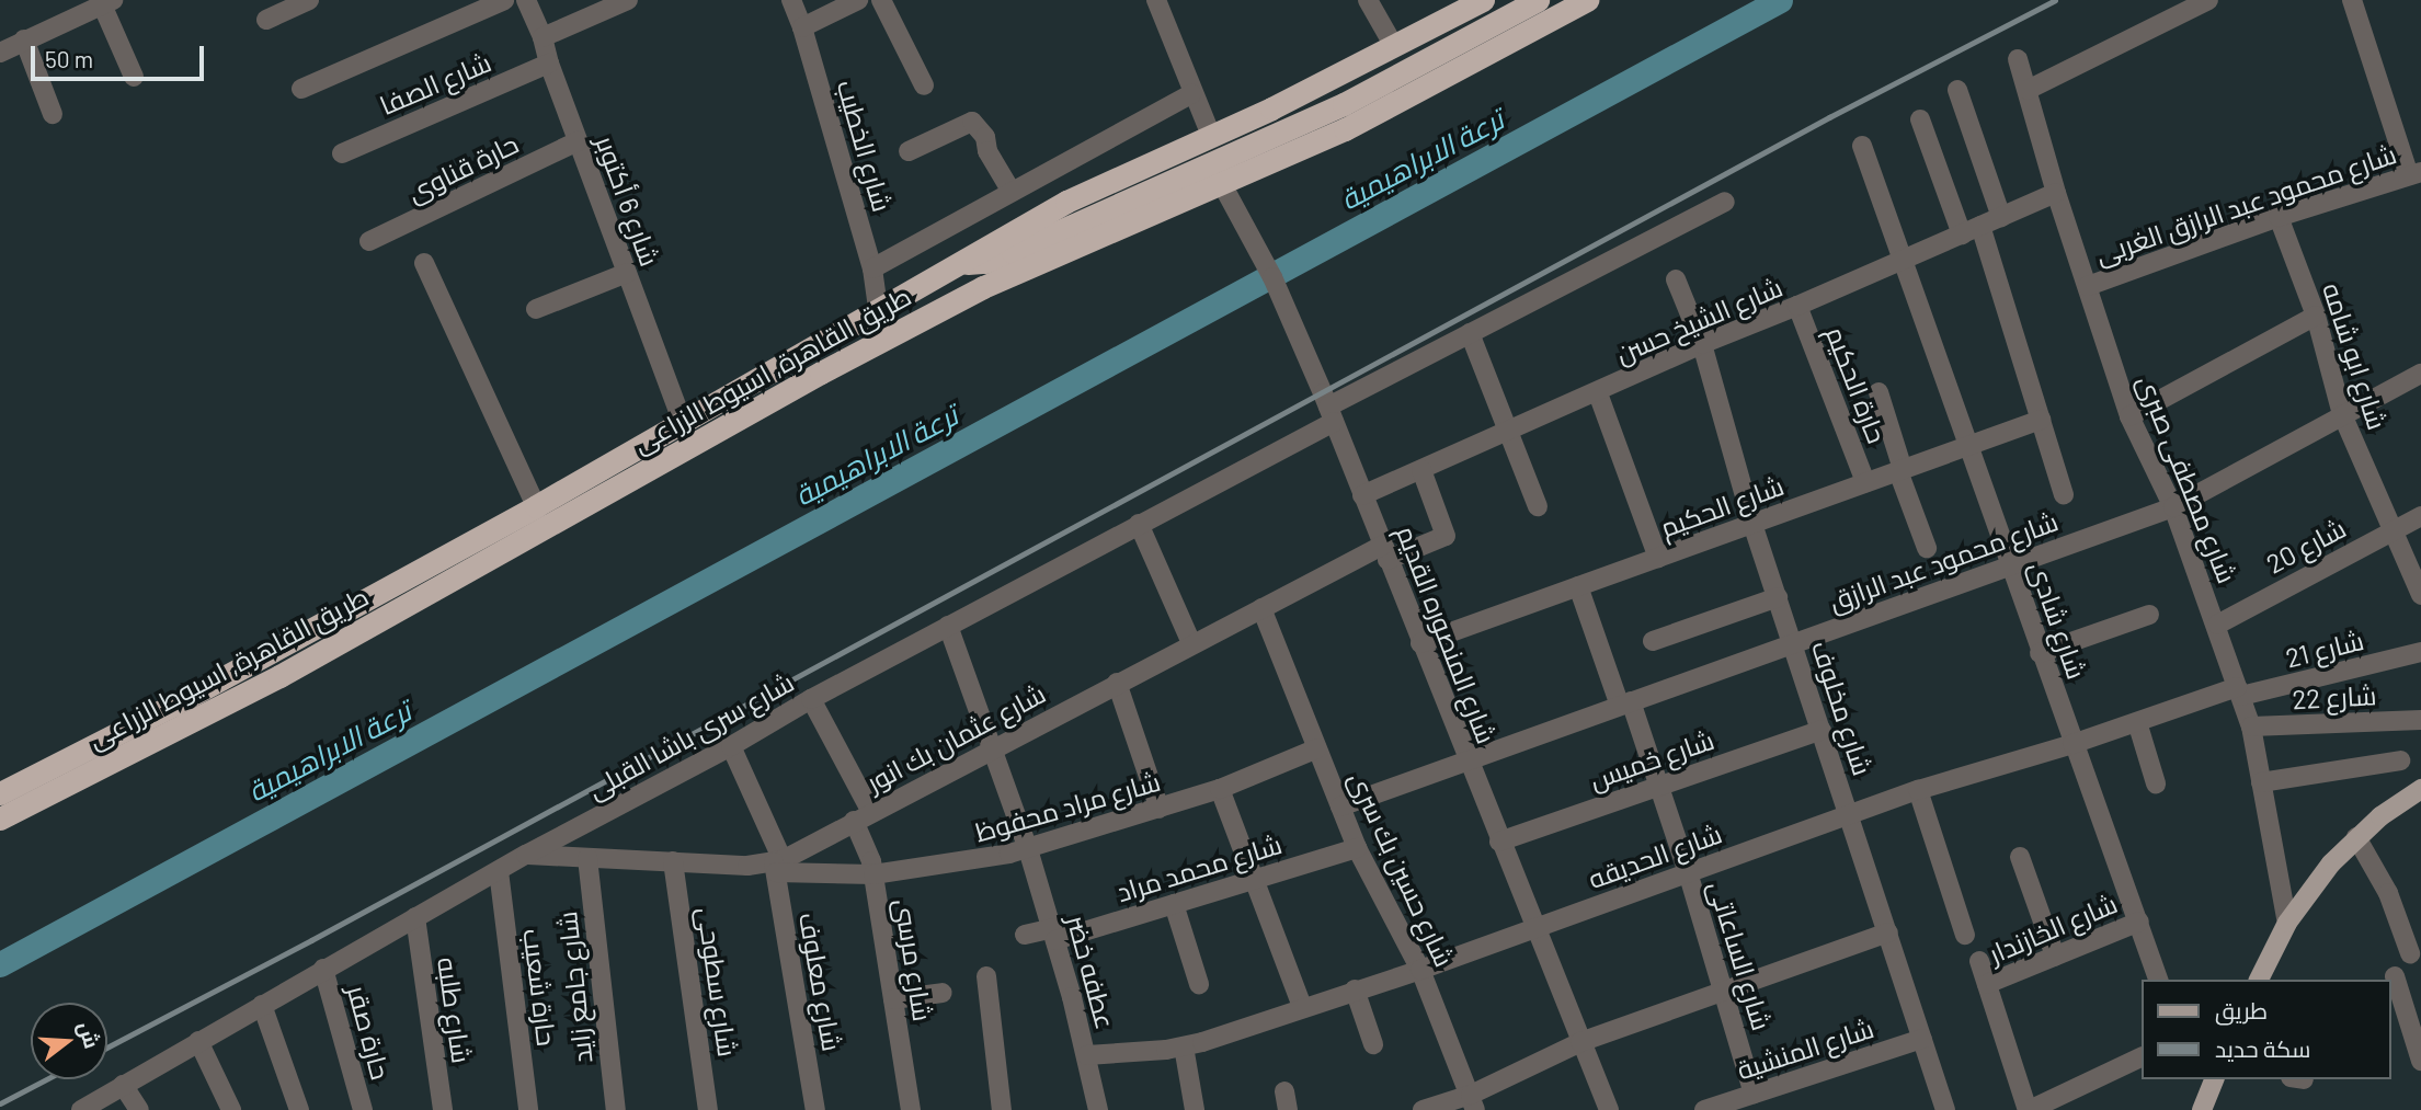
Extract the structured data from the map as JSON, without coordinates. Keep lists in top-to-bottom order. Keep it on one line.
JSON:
{"streets":{"highway":["طريق القاهرة, اسيوط الزراعى"],"street":["شارع الصفا","شارع الخطيب","حارة قناوى","شارع 6 أكتوبر","شارع محمود عبد الرازق الغربى","شارع الشيخ حسن","شارع ابو شامه","حارة الحكيم","شارع مصطفى صبرى","شارع الحكيم","شارع 20","شارع محمود عبد الرازق","شارع شادى","شارع المنصوره القديم","شارع 21","شارع 22","شارع مخلوف","شارع سرى باشا القبلى","شارع عثمان بك انور","شارع خميس","شارع مراد محفوظ","شارع الحديقه","شارع محمد مراد","شارع حسين بك سرى","شارع الخازندار","شارع الساعاتى","شارع مرسى","عطفه خضر","شارع سطوحى","شارع معلوف","حارة شعيب","شارع جامع زايد","شارع طلبه","حارة صقر","شارع المنشية"]},"crossings":[["شارع الصفا","شارع 6 أكتوبر"],["شارع الخطيب","طريق القاهرة, اسيوط الزراعى"],["حارة قناوى","شارع 6 أكتوبر"],["شارع 6 أكتوبر","طريق القاهرة, اسيوط الزراعى"],["شارع محمود عبد الرازق الغربى","شارع ابو شامه"],["شارع محمود عبد الرازق الغربى","شارع مصطفى صبرى"],["شارع الشيخ حسن","حارة الحكيم"],["شارع الشيخ حسن","شارع مصطفى صبرى"],["شارع الشيخ حسن","شارع شادى"],["شارع الشيخ حسن","شارع المنصوره القديم"],["شارع الشيخ حسن","شارع مخلوف"],["شارع الشيخ حسن","شارع عثمان بك انور"],["شارع ابو شامه","شارع 20"],["شارع ابو شامه","شارع محمود عبد الرازق"],["طريق القاهرة, اسيوط الزراعى","شارع المنصوره القديم"],["حارة الحكيم","شارع الحكيم"],["شارع مصطفى صبرى","شارع 20"],["شارع مصطفى صبرى","شارع محمود عبد الرازق"],["شارع مصطفى صبرى","شارع 21"],["شارع مصطفى صبرى","شارع 22"],["شارع مصطفى صبرى","شارع الحديقه"],["شارع الحكيم","شارع شادى"],["شارع الحكيم","شارع المنصوره القديم"],["شارع الحكيم","شارع مخلوف"],["شارع الحكيم","شارع الساعاتى"],["شارع محمود عبد الرازق","شارع شادى"],["شارع محمود عبد الرازق","شارع المنصوره القديم"],["شارع محمود عبد الرازق","شارع مخلوف"],["شارع محمود عبد الرازق","شارع حسين بك سرى"],["شارع محمود عبد الرازق","شارع الساعاتى"],["شارع شادى","شارع الحديقه"],["شارع شادى","شارع الخازندار"],["شارع المنصوره القديم","شارع سرى باشا القبلى"],["شارع المنصوره القديم","شارع عثمان بك انور"],["شارع المنصوره القديم","شارع خميس"],["شارع المنصوره القديم","شارع الحديقه"],["شارع 21","شارع الحديقه"],["شارع مخلوف","شارع خميس"],["شارع مخلوف","شارع الحديقه"],["شارع مخلوف","شارع المنشية"],["شارع سرى باشا القبلى","شارع عثمان بك انور"],["شارع سرى باشا القبلى","شارع مرسى"],["شارع سرى باشا القبلى","عطفه خضر"],["شارع سرى باشا القبلى","شارع معلوف"],["شارع سرى باشا القبلى","حارة شعيب"],["شارع سرى باشا القبلى","شارع طلبه"],["شارع سرى باشا القبلى","حارة صقر"],["شارع عثمان بك انور","شارع مراد محفوظ"],["شارع عثمان بك انور","شارع حسين بك سرى"],["شارع عثمان بك انور","شارع مرسى"],["شارع عثمان بك انور","عطفه خضر"],["شارع عثمان بك انور","شارع سطوحى"],["شارع عثمان بك انور","شارع معلوف"],["شارع عثمان بك انور","شارع جامع زايد"],["شارع خميس","شارع الساعاتى"],["شارع مراد محفوظ","شارع حسين بك سرى"],["شارع مراد محفوظ","شارع مرسى"],["شارع مراد محفوظ","عطفه خضر"],["شارع مراد محفوظ","شارع معلوف"],["شارع الحديقه","شارع حسين بك سرى"],["شارع الحديقه","شارع الخازندار"],["شارع الحديقه","شارع الساعاتى"],["شارع الحديقه","عطفه خضر"],["شارع محمد مراد","شارع حسين بك سرى"],["شارع محمد مراد","عطفه خضر"],["شارع الساعاتى","شارع المنشية"]],"water":["ترعة الابراهيمية"],"legend":["طريق","سكة حديد"],"scale_bar":"50 m","north":"right"}
